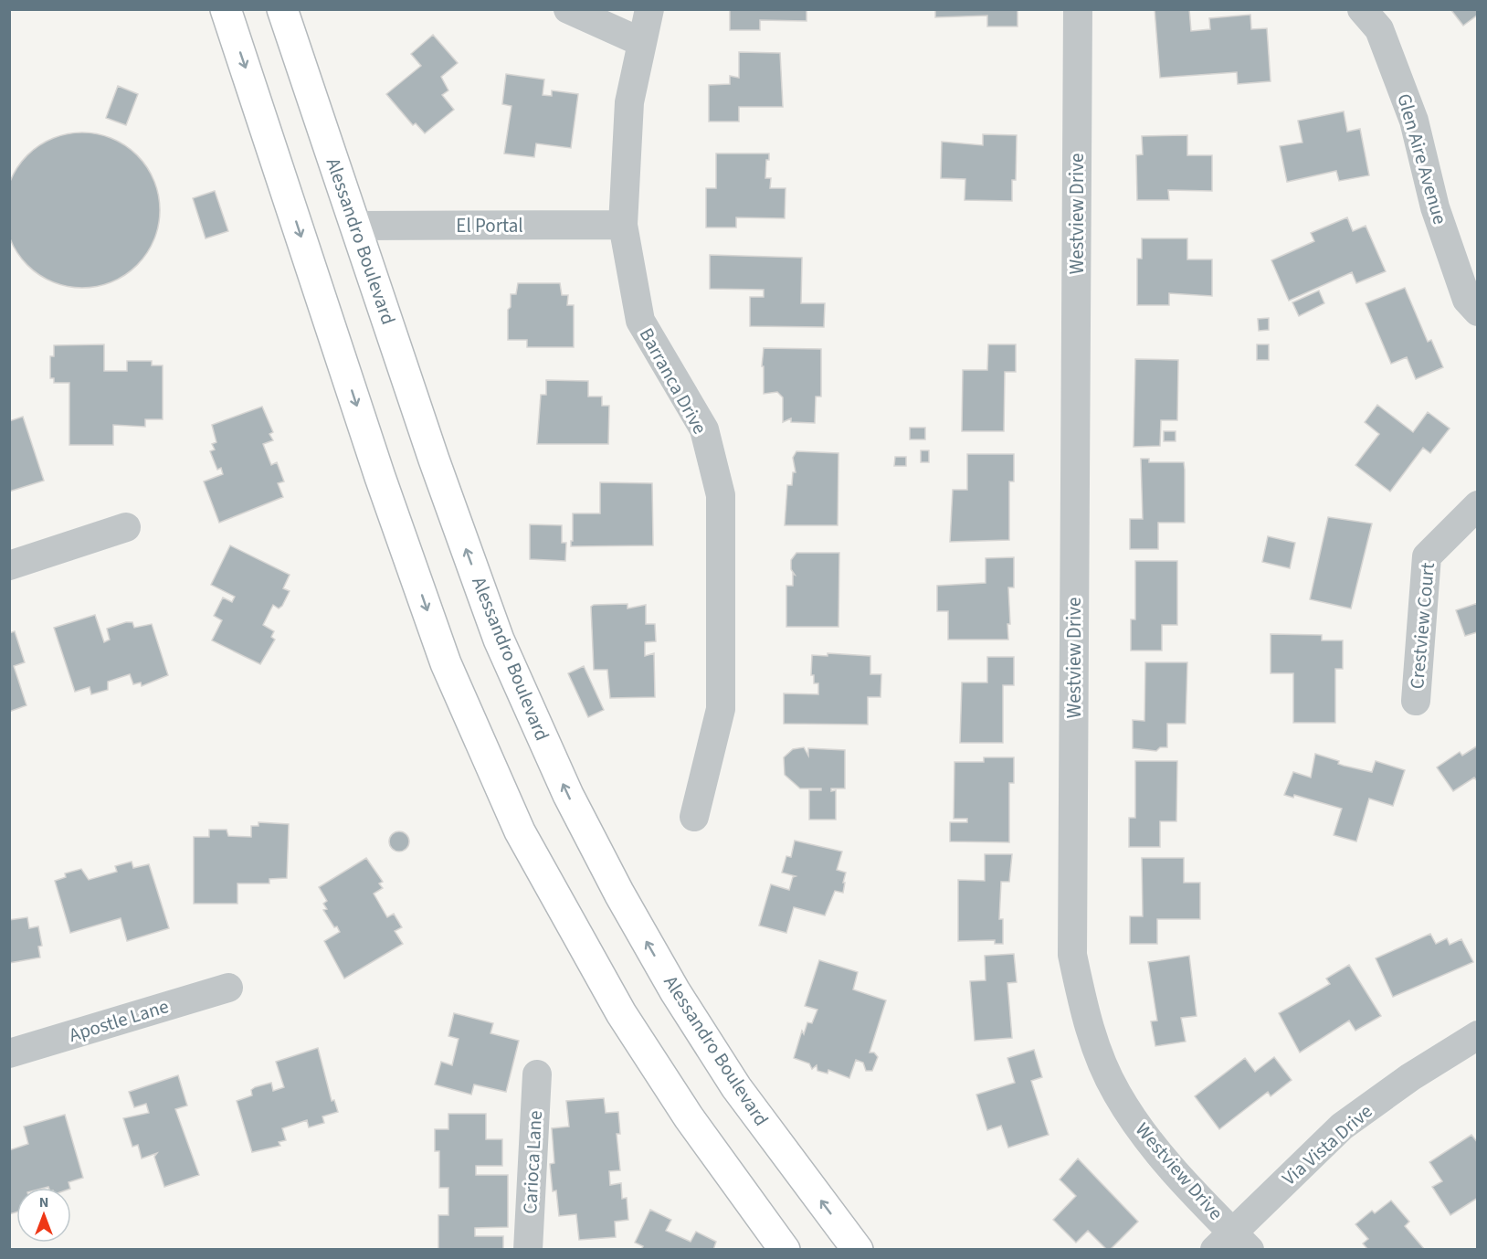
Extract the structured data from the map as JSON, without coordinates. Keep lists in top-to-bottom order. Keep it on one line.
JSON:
{"streets":{"main road":["Alessandro Boulevard"],"street":["Glen Aire Avenue","Westview Drive","El Portal","Barranca Drive","Crestview Court","Apostle Lane","Via Vista Drive","Carioca Lane"]},"crossings":[["Westview Drive","Via Vista Drive"],["El Portal","Alessandro Boulevard"],["El Portal","Barranca Drive"]],"north":"top"}
